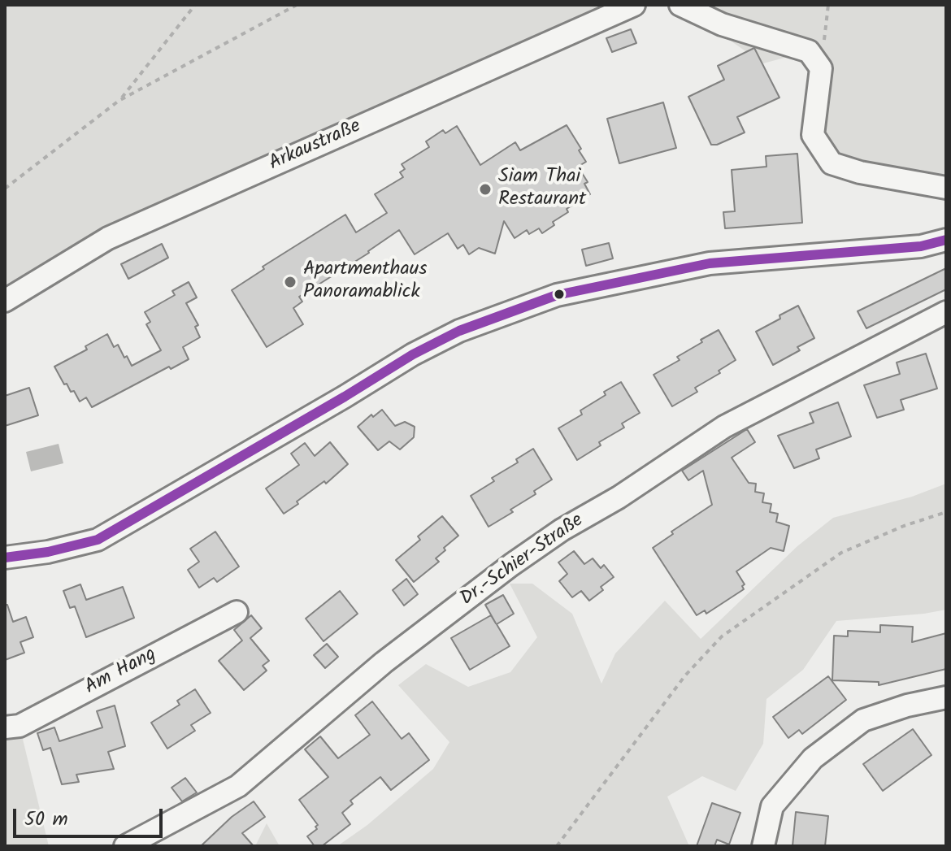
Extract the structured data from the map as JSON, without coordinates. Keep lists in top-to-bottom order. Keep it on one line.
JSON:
{"streets":{"street":["Arkaustraße","Dr.-Schier-Straße","Am Hang"]},"places":["Siam Thai Restaurant","Apartmenthaus Panoramablick"],"scale_bar":"50 m"}
